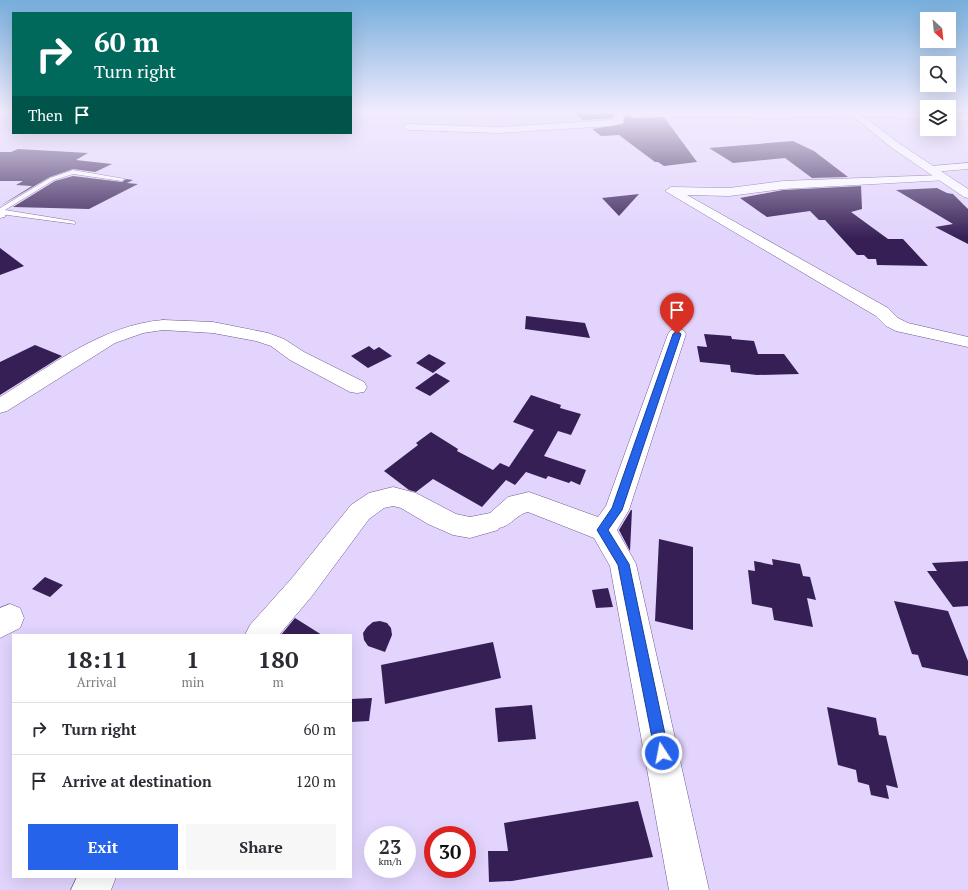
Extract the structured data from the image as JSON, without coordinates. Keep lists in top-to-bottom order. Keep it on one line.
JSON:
{"north":"bottom right","page":{"turn":["60 m","Turn right"],"then":"Then","eta":["18:11","Arrival","1","min","180","m"],"list":[{"name":"Turn right","value":"60 m"},{"name":"Arrive at destination","value":"120 m"}],"buttons":["Exit","Share"],"speed":"23 km/h","limit":"30"}}
